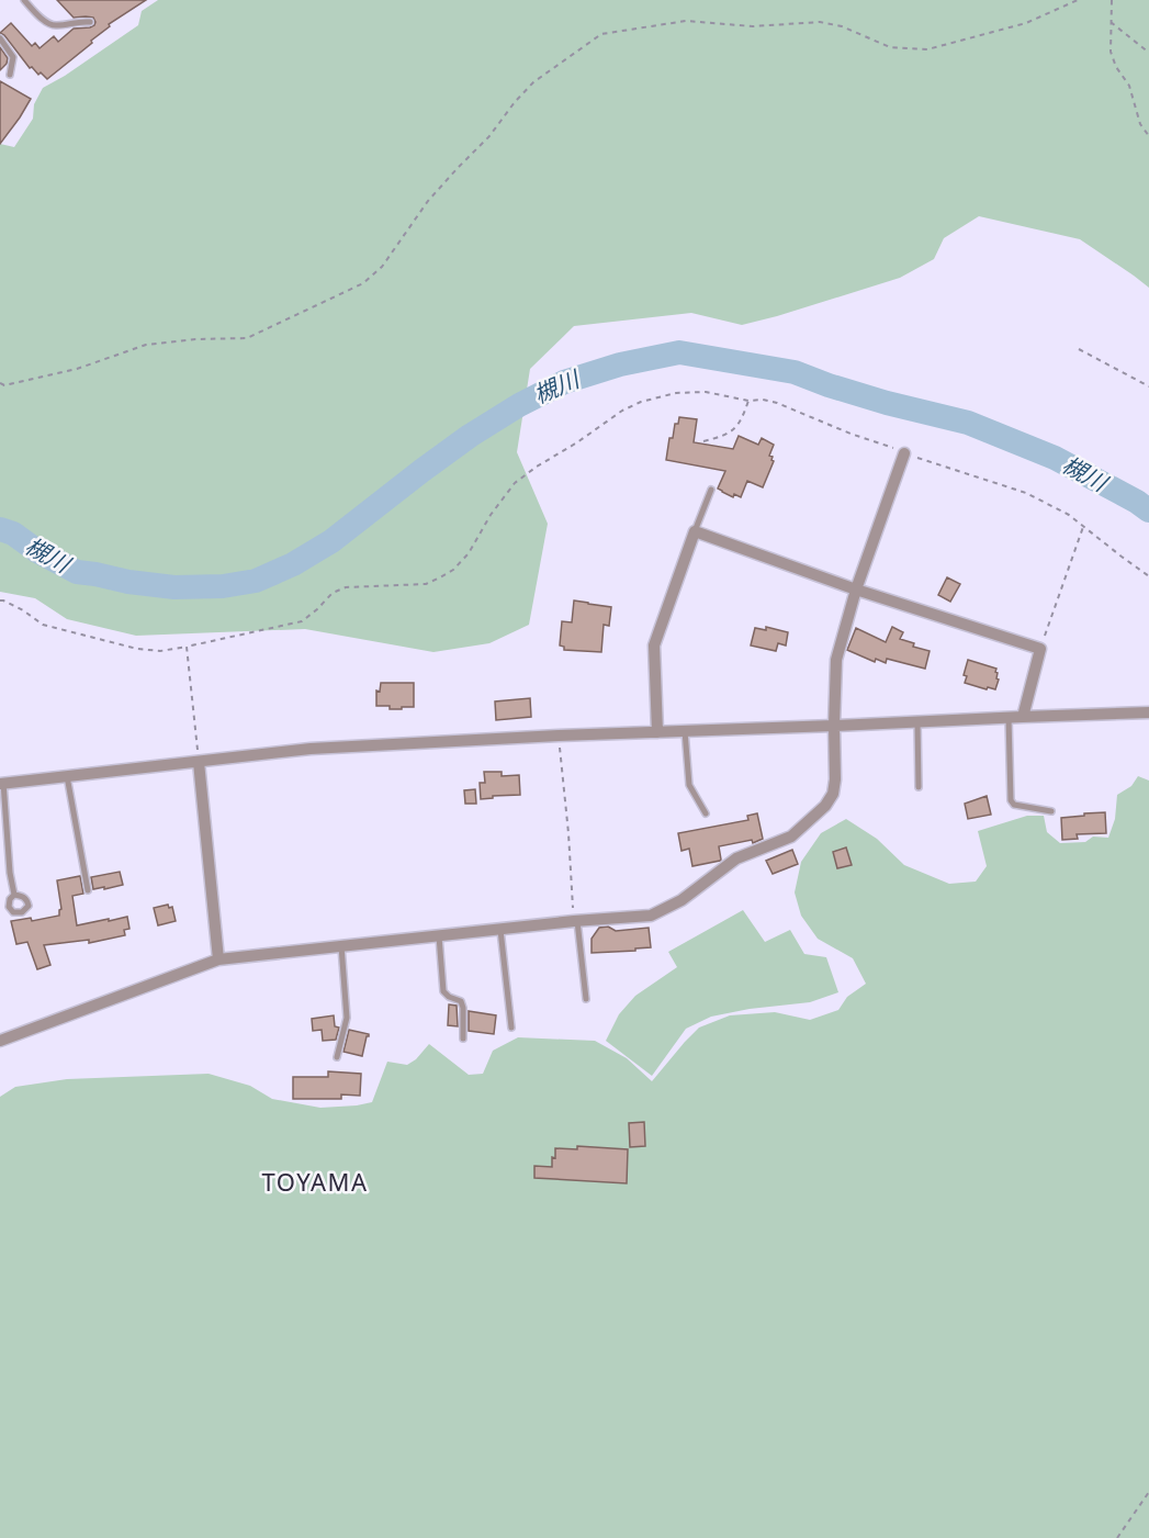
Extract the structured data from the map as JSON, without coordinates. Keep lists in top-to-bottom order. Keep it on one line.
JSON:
{"districts":["TOYAMA"],"water":["槻川"]}
